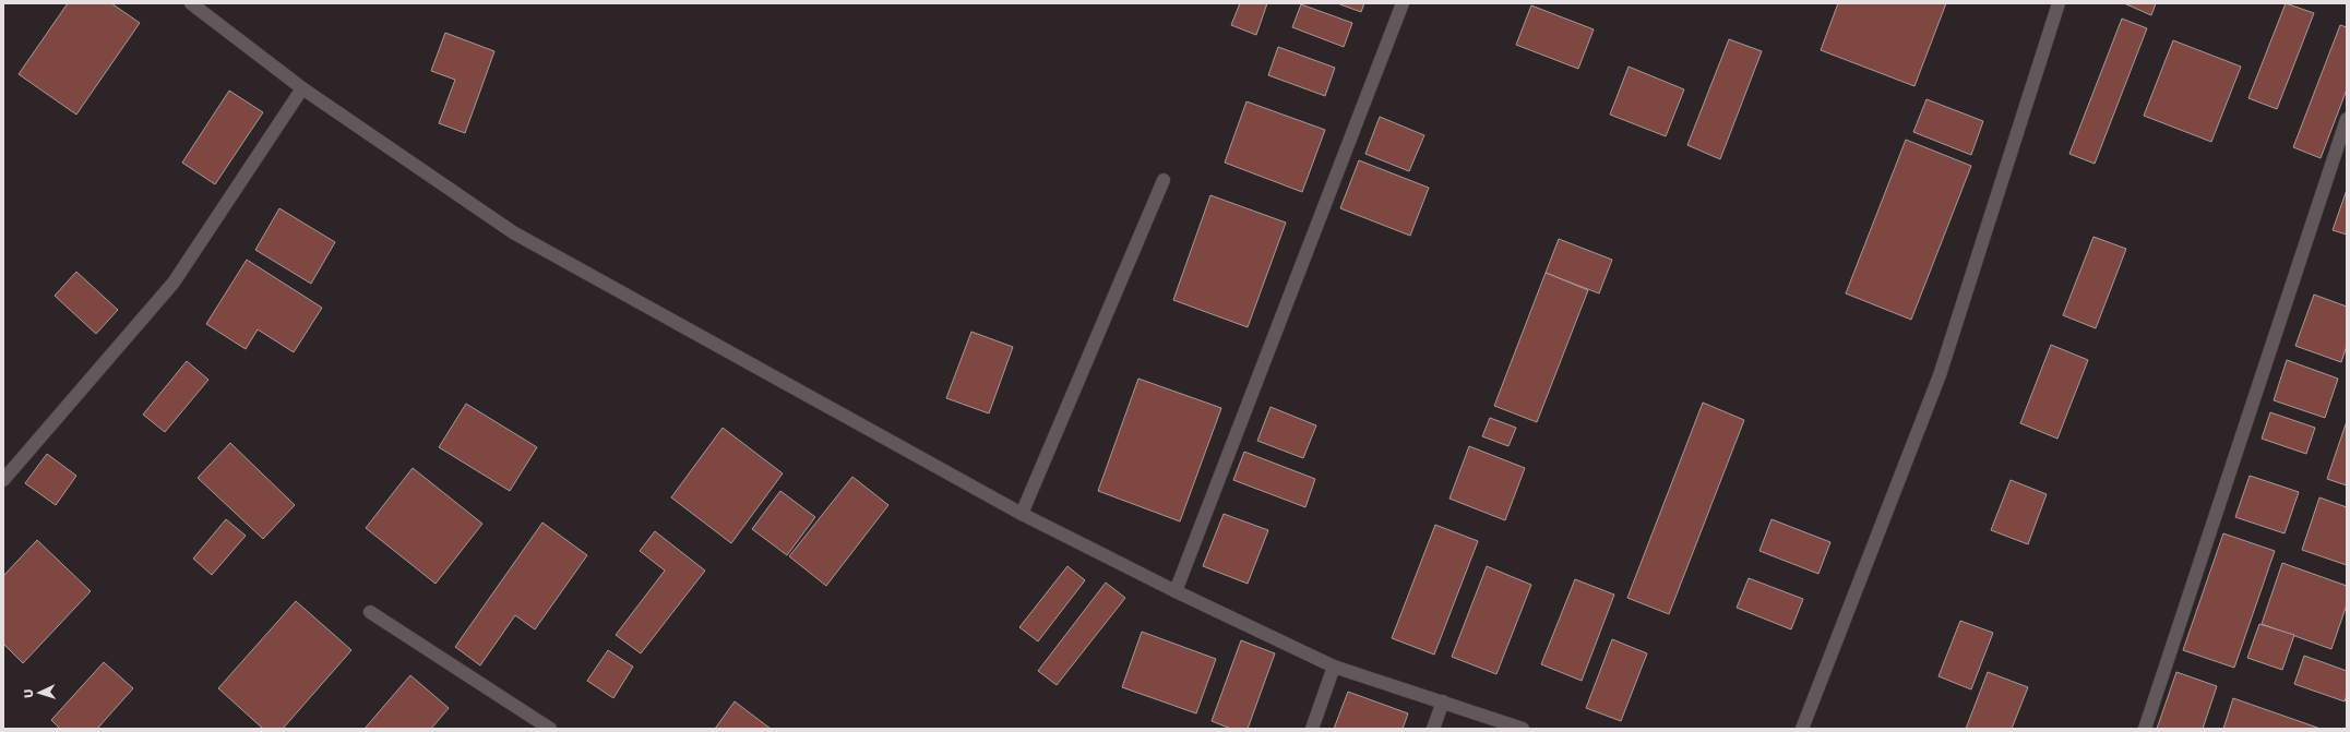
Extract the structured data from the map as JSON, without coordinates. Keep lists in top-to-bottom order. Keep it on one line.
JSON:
{"north":"left"}
